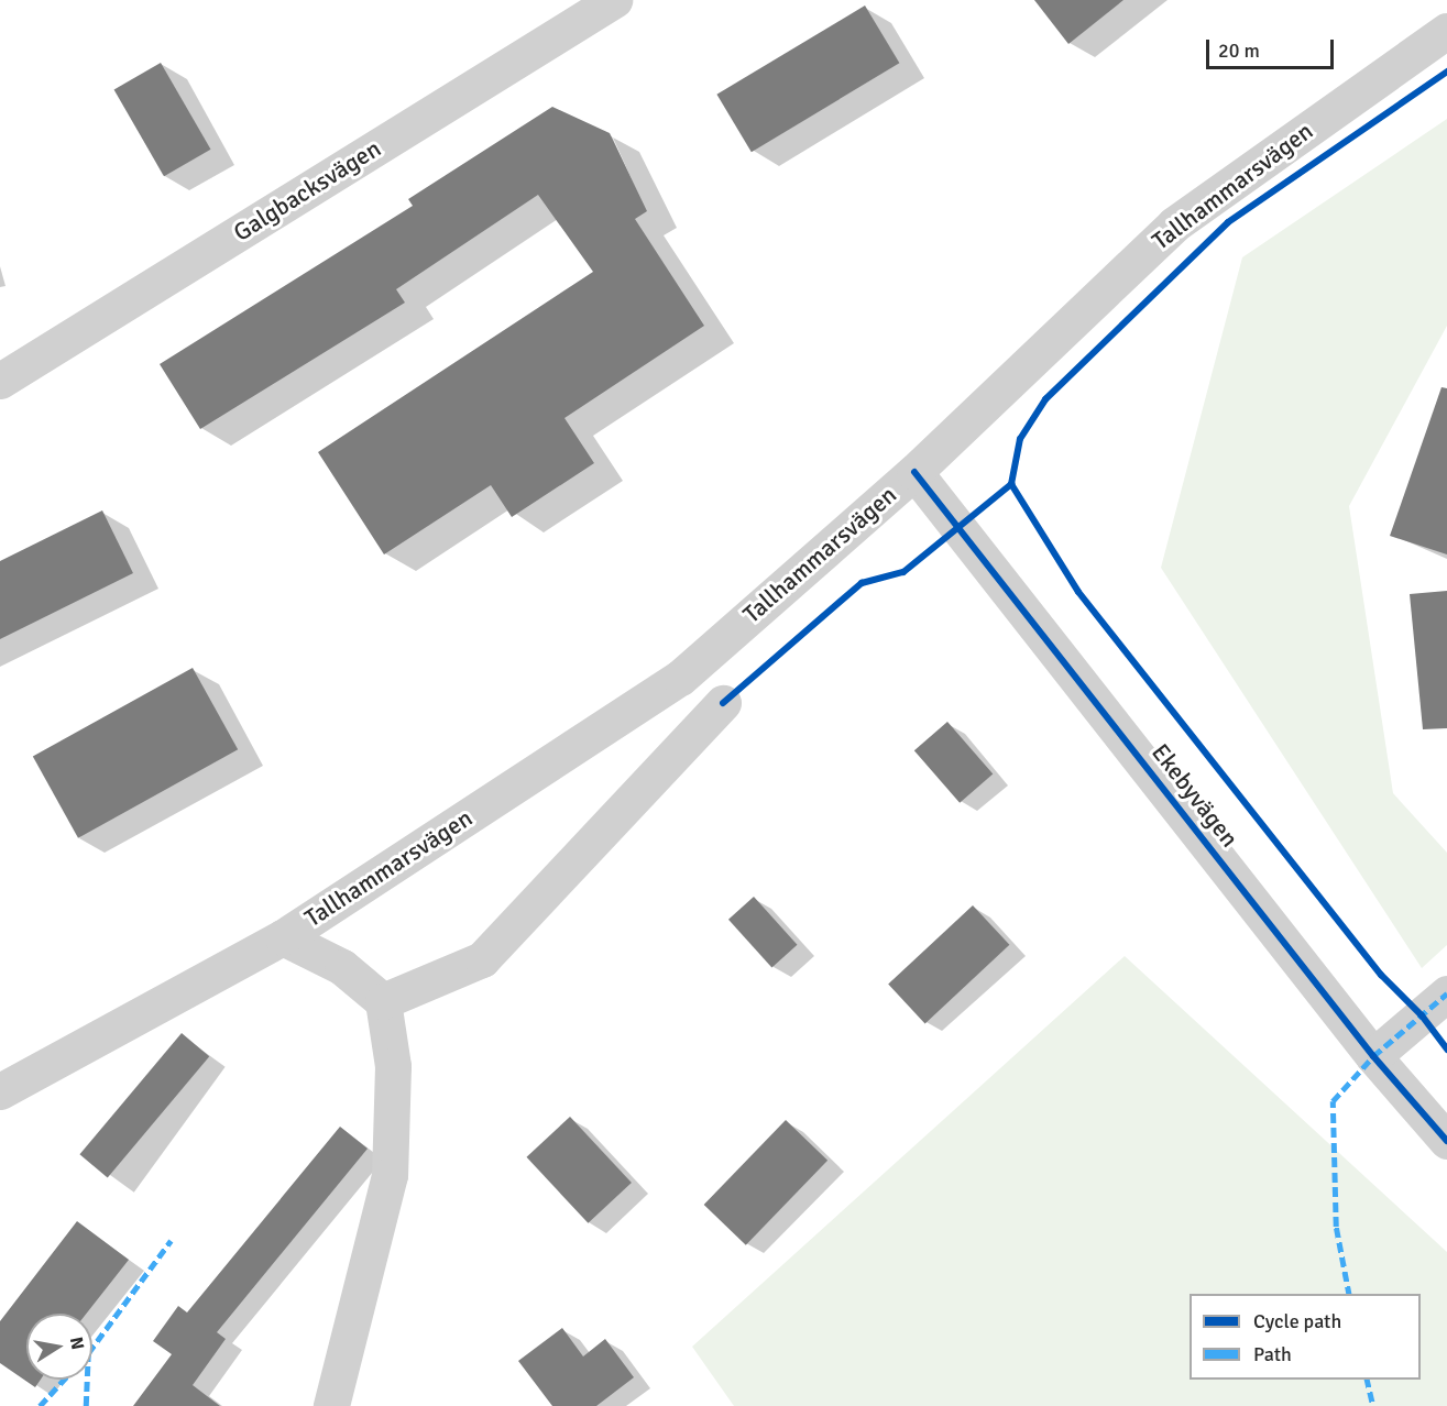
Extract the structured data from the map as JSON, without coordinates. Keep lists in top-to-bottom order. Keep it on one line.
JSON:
{"streets":{"street":["Tallhammarsvägen","Galgbacksvägen","Ekebyvägen"]},"crossings":[["Tallhammarsvägen","Ekebyvägen"]],"legend":["Cycle path","Path"],"scale_bar":"20 m","north":"right"}
